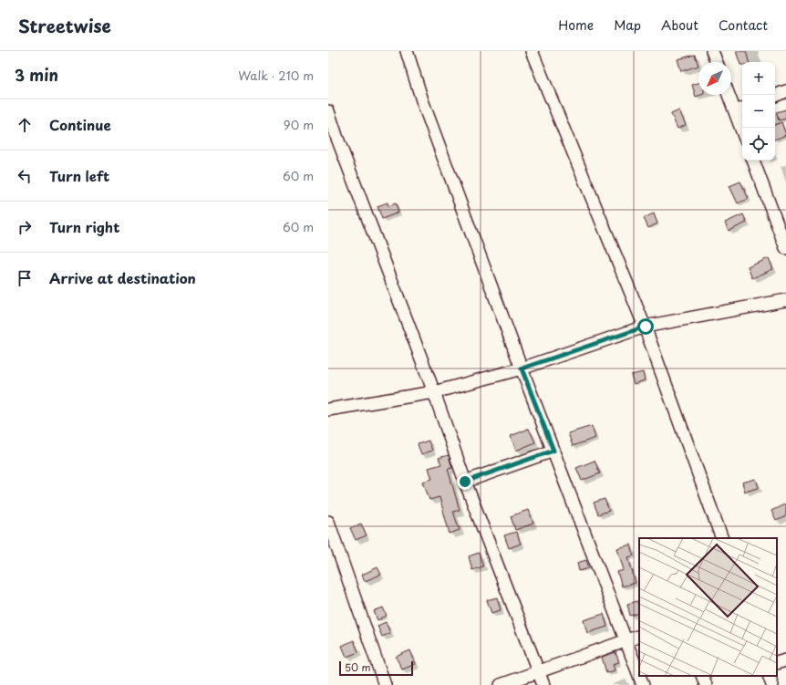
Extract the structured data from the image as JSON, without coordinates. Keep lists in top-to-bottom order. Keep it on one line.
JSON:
{"scale_bar":"50 m","north":"bottom left","page":{"header":"Streetwise","nav":["Home","Map","About","Contact"],"heading":["3 min","Walk · 210 m"],"map_buttons":["+","−"],"list":[["Continue","90 m"],["Turn left","60 m"],["Turn right","60 m"],"Arrive at destination"],"scale":"50 m"}}
